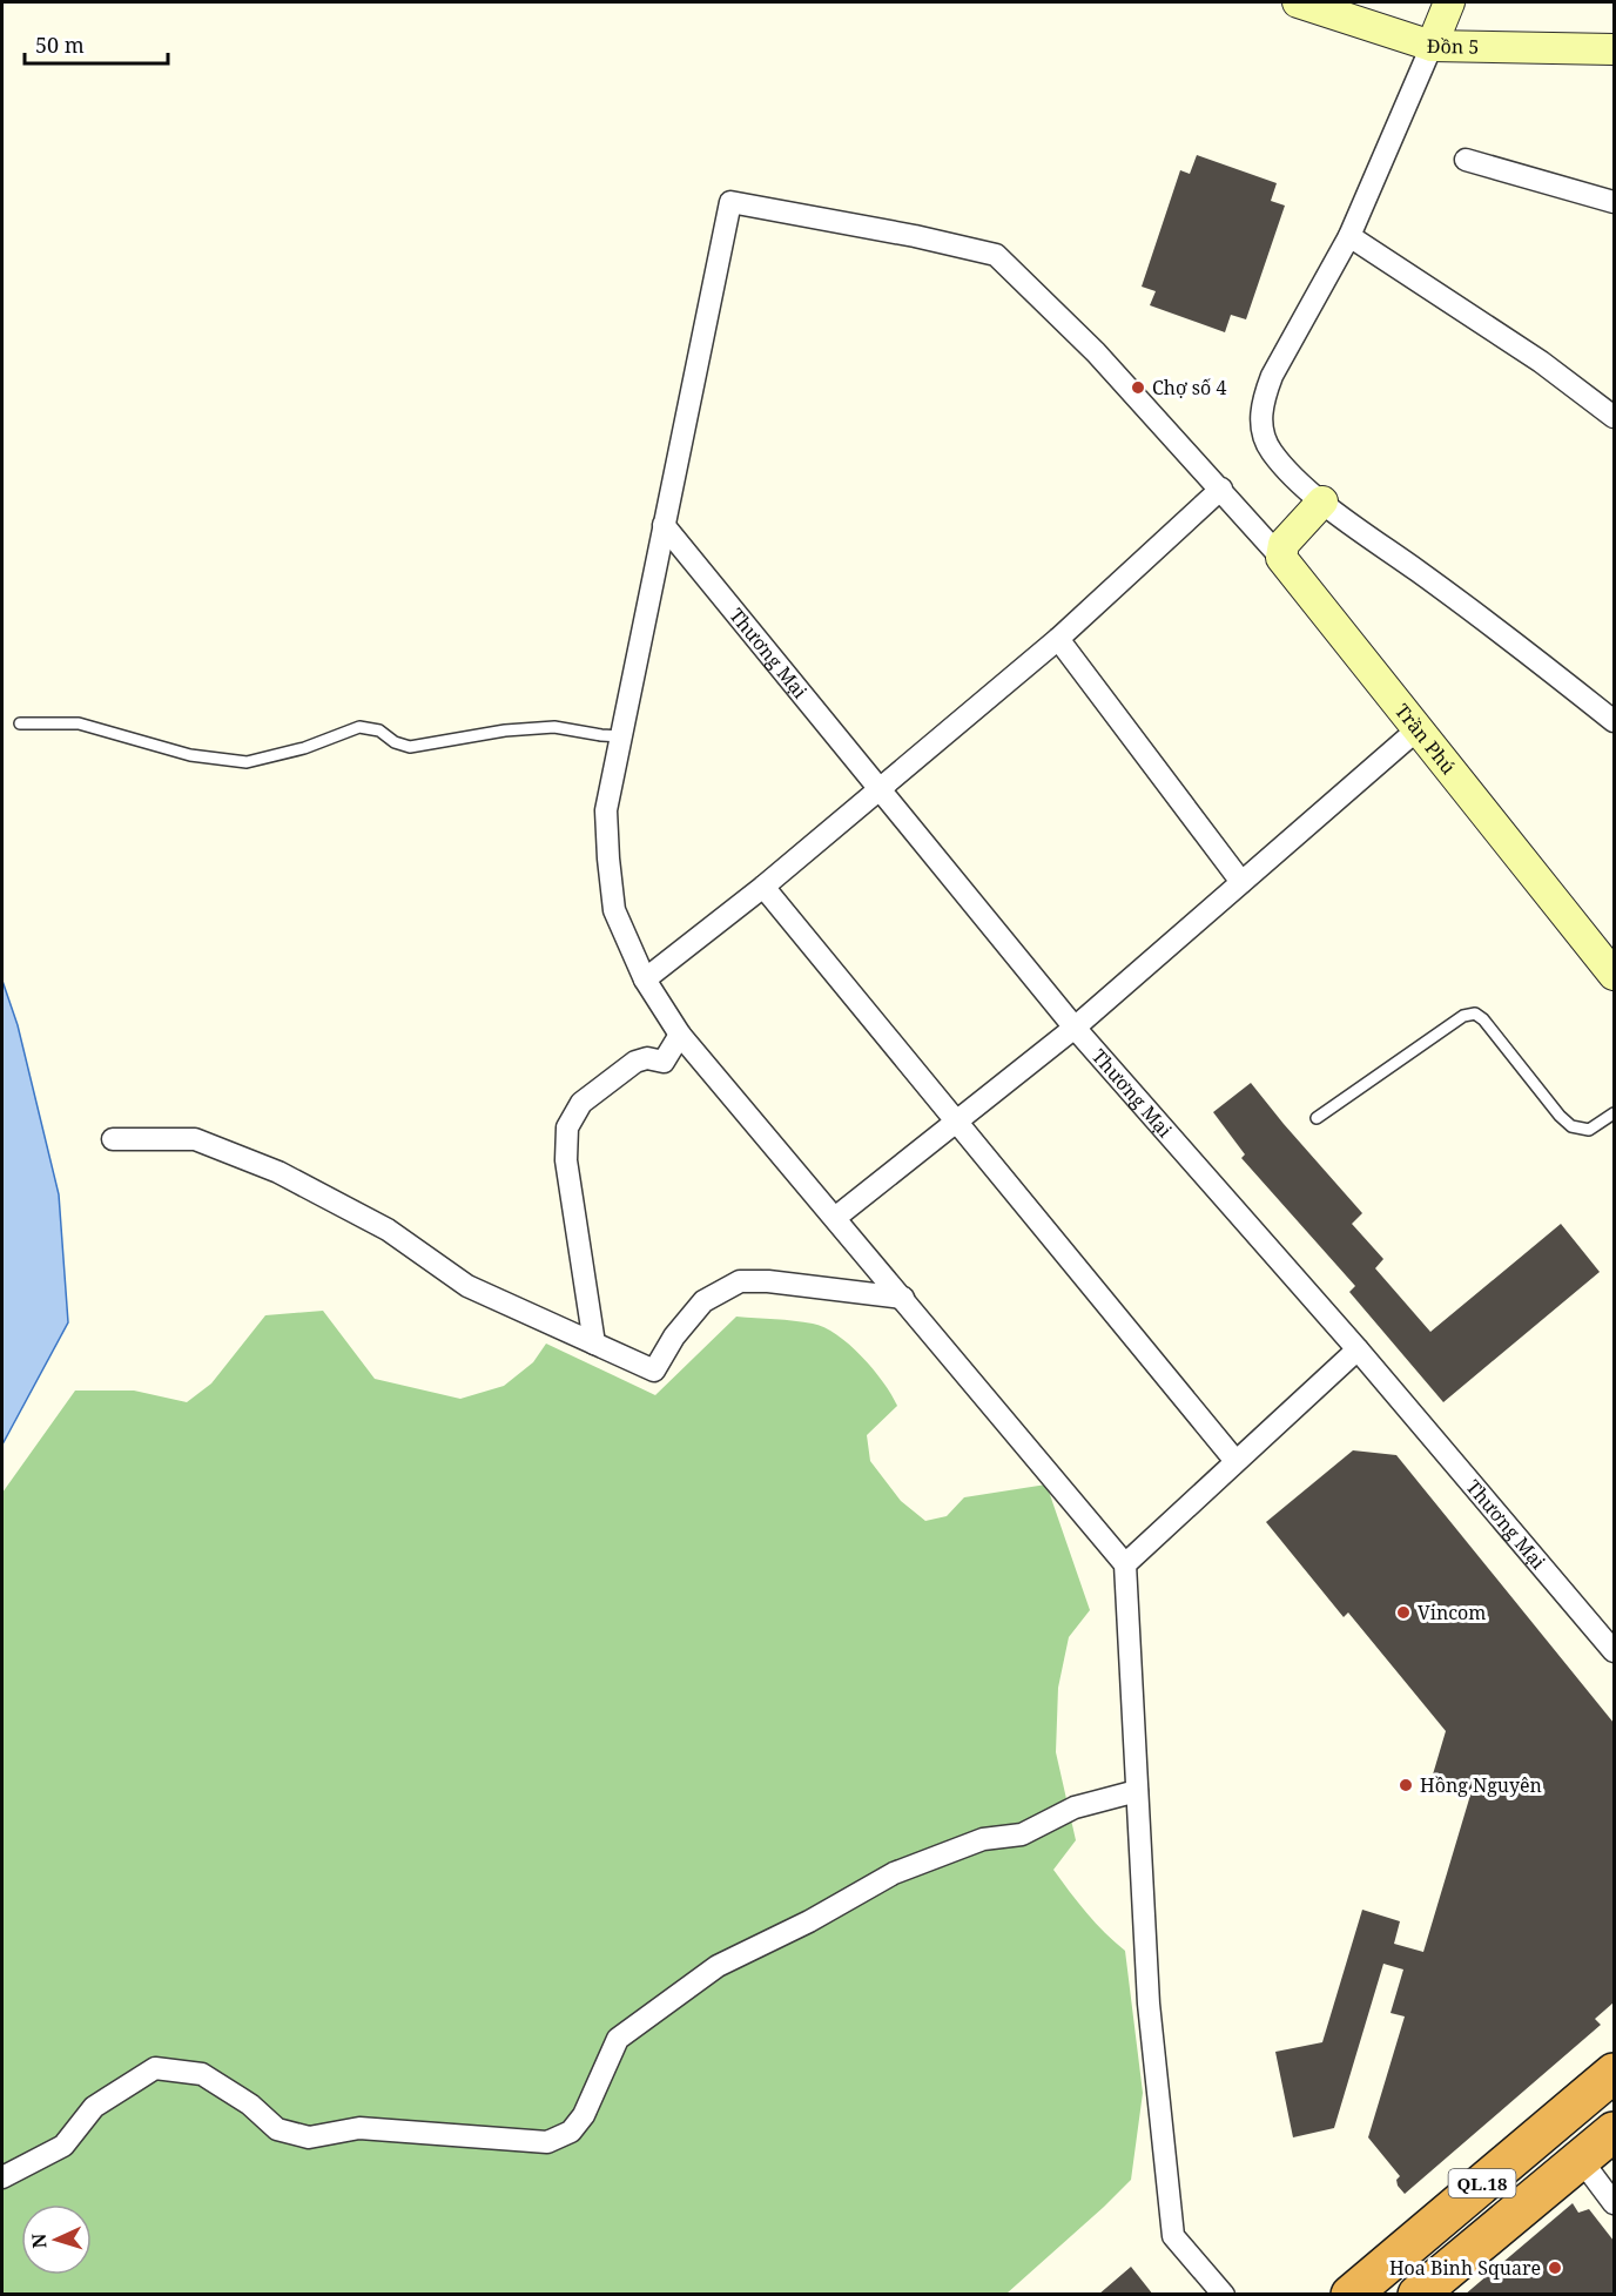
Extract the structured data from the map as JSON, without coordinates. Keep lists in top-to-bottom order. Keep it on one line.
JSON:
{"streets":{"highway":["QL.18"],"street":["Đồn 5","Thương Mại","Trần Phú"]},"places":["Chợ số 4","Vincom","Hồng Nguyên","Hoa Binh Square"],"scale_bar":"50 m","north":"left"}
